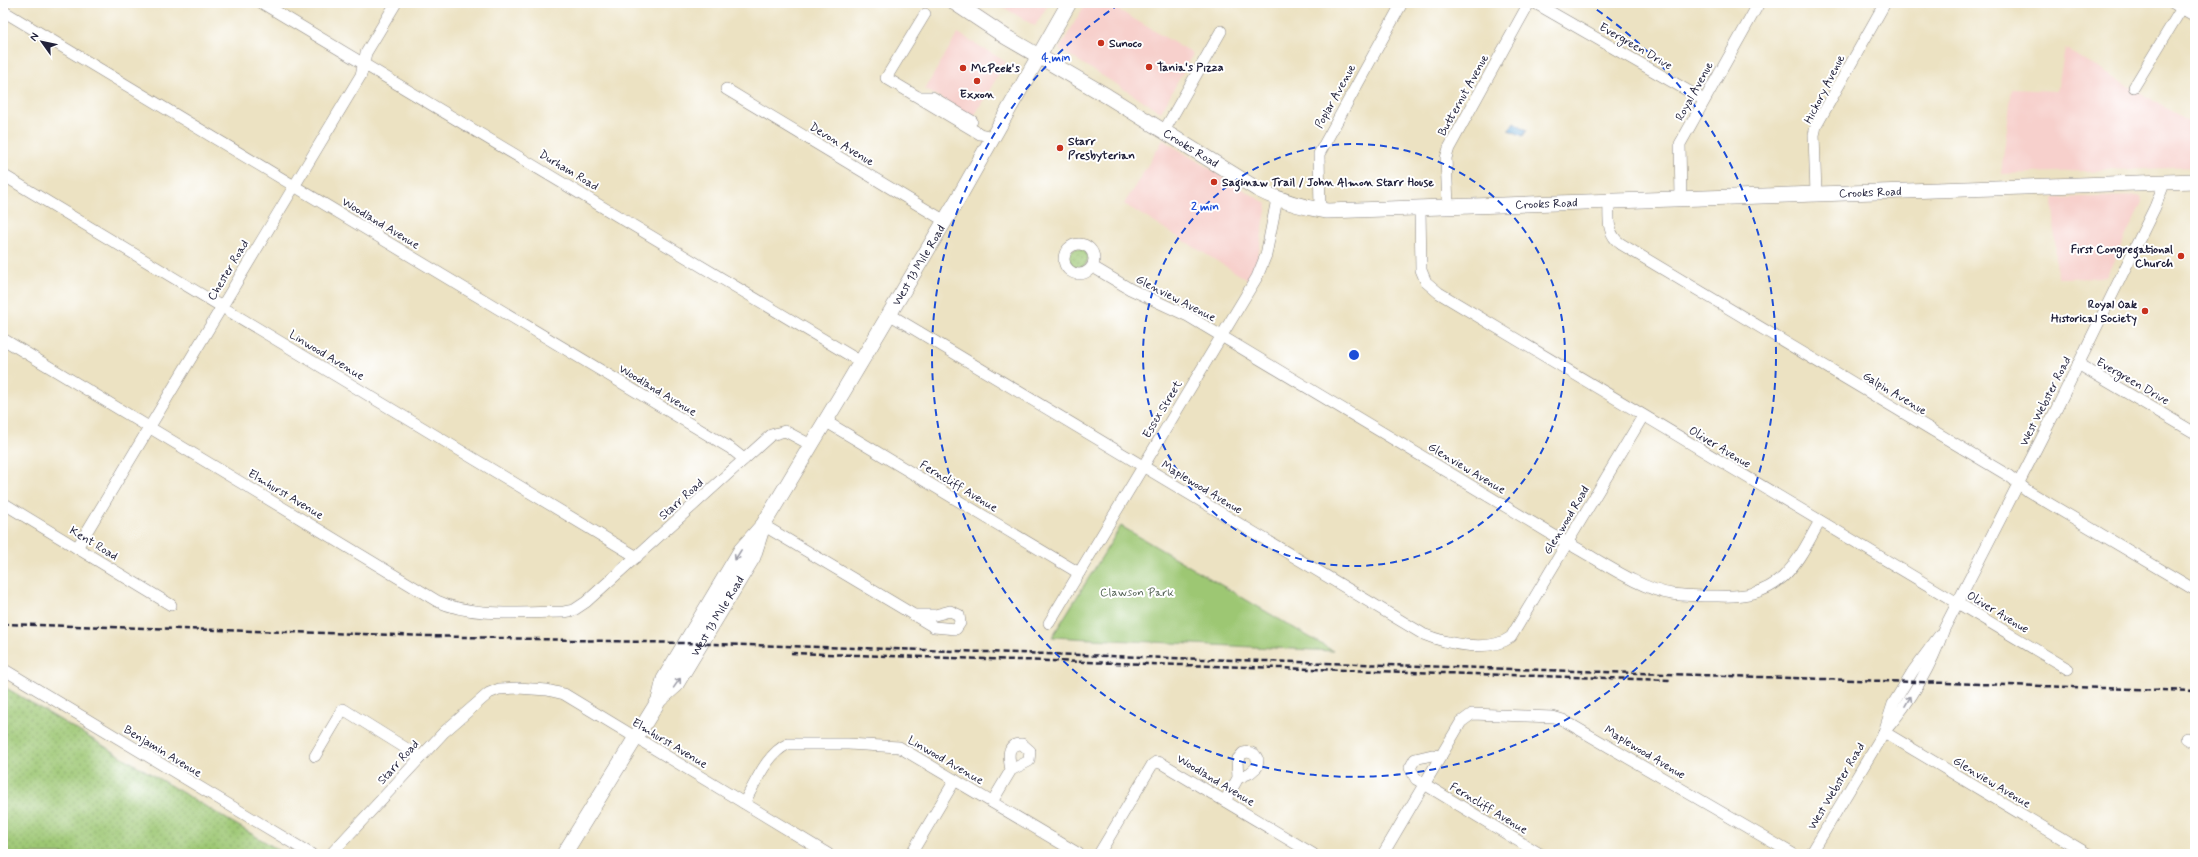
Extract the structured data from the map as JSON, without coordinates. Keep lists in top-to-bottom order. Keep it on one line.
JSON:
{"streets":{"main road":["Crooks Road","West 13 Mile Road"],"street":["Evergreen Drive","Hickory Avenue","Royal Avenue","Butternut Avenue","Poplar Avenue","Devon Avenue","Durham Road","Woodland Avenue","Chester Road","Glenview Avenue","Linwood Avenue","Galpin Avenue","West Webster Road","Essex Street","Oliver Avenue","Ferncliff Avenue","Maplewood Avenue","Elmhurst Avenue","Starr Road","Glenwood Road","Kent Road","Benjamin Avenue"]},"crossings":[["Evergreen Drive","Royal Avenue"],["Evergreen Drive","West Webster Road"],["Hickory Avenue","Crooks Road"],["Royal Avenue","Crooks Road"],["Butternut Avenue","Crooks Road"],["Poplar Avenue","Crooks Road"],["Devon Avenue","West 13 Mile Road"],["Crooks Road","West 13 Mile Road"],["Crooks Road","Galpin Avenue"],["Crooks Road","West Webster Road"],["Crooks Road","Essex Street"],["Crooks Road","Oliver Avenue"],["Durham Road","West 13 Mile Road"],["Durham Road","Chester Road"],["Woodland Avenue","Chester Road"],["Woodland Avenue","Starr Road"],["West 13 Mile Road","Ferncliff Avenue"],["West 13 Mile Road","Maplewood Avenue"],["West 13 Mile Road","Elmhurst Avenue"],["West 13 Mile Road","Starr Road"],["Chester Road","Linwood Avenue"],["Chester Road","Elmhurst Avenue"],["Chester Road","Kent Road"],["Glenview Avenue","West Webster Road"],["Glenview Avenue","Essex Street"],["Glenview Avenue","Oliver Avenue"],["Glenview Avenue","Glenwood Road"],["Linwood Avenue","Elmhurst Avenue"],["Linwood Avenue","Starr Road"],["Galpin Avenue","West Webster Road"],["West Webster Road","Oliver Avenue"],["Essex Street","Ferncliff Avenue"],["Essex Street","Maplewood Avenue"],["Oliver Avenue","Glenwood Road"],["Maplewood Avenue","Glenwood Road"],["Elmhurst Avenue","Starr Road"]],"parks":["Clawson Park"],"places":["Sunoco","Tania's Pizza","McPeek's","Exxon","Starr Presbyterian","Saginaw Trail / John Almon Starr House","First Congregational Church","Royal Oak Historical Society"],"north":"top left","rings":["4 min","2 min"]}
